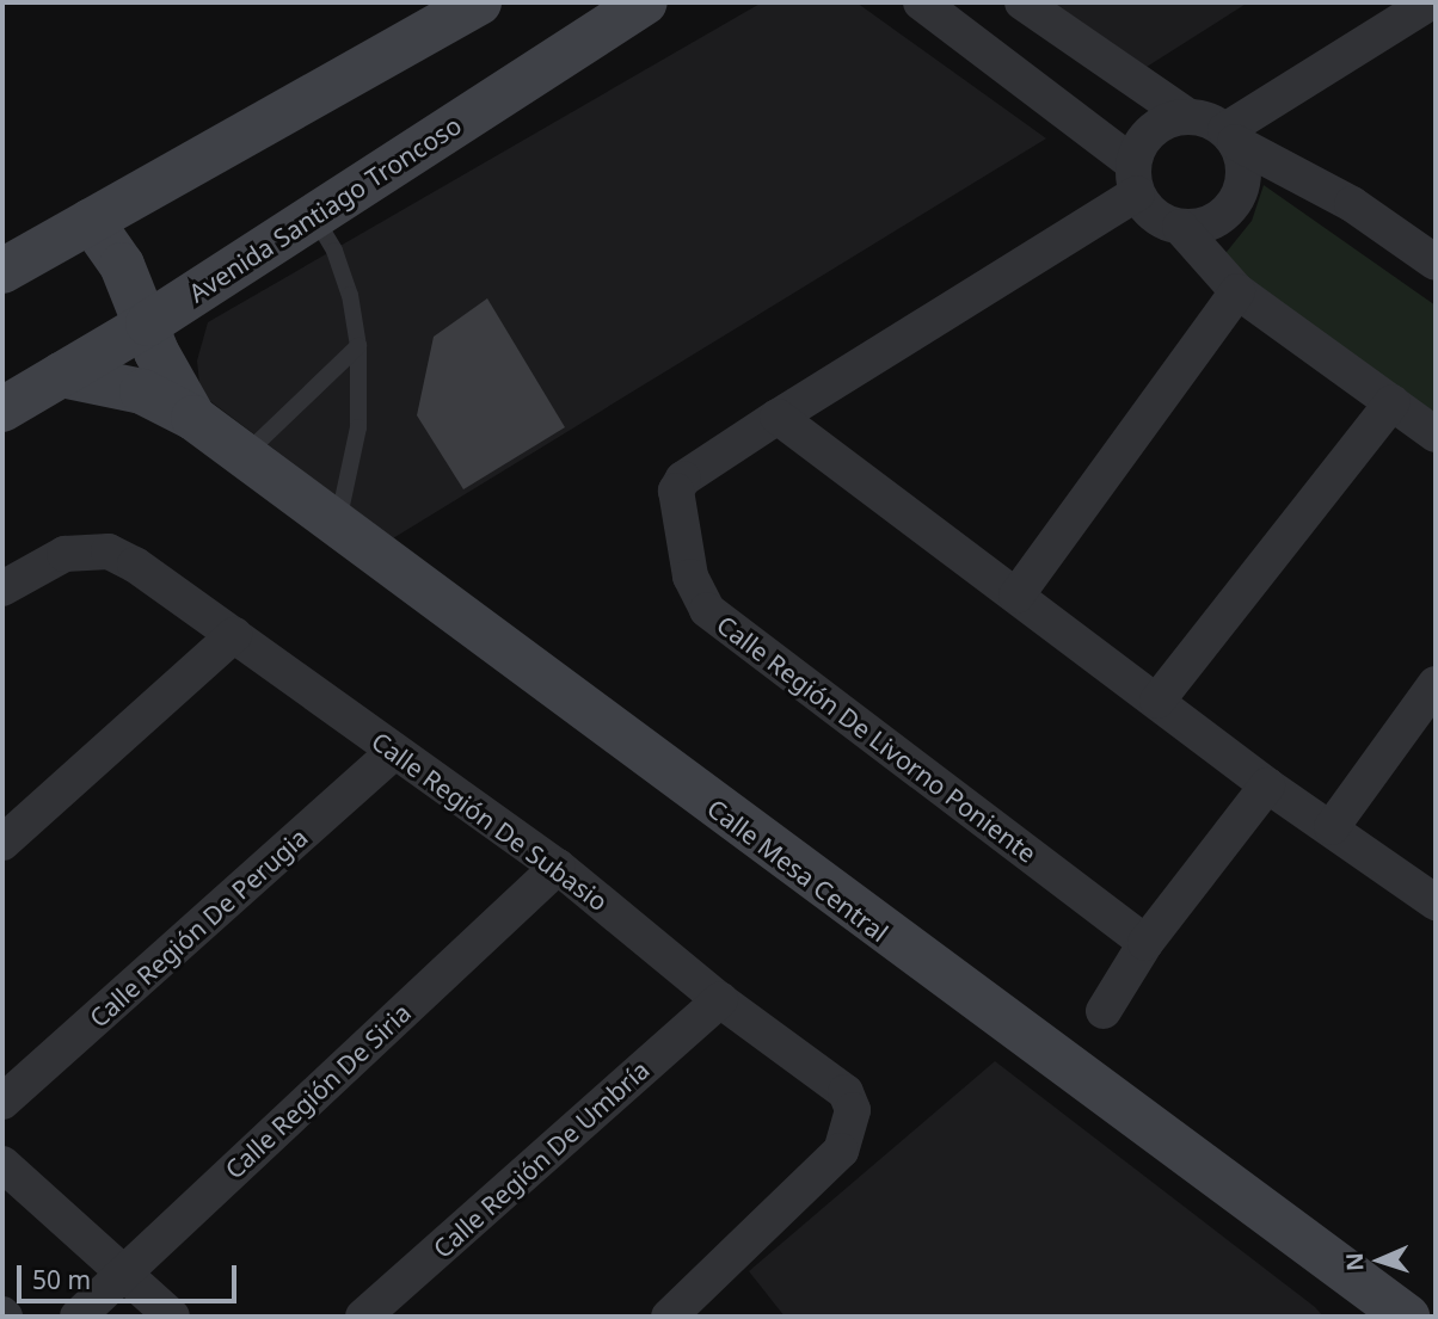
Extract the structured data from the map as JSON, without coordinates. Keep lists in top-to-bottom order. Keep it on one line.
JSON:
{"streets":{"main road":["Avenida Santiago Troncoso","Calle Mesa Central"],"street":["Calle Región De Livorno Poniente","Calle Región De Subasio","Calle Región De Perugia","Calle Región De Siria","Calle Región De Umbría"]},"crossings":[["Calle Región De Subasio","Calle Región De Perugia"],["Calle Región De Subasio","Calle Región De Siria"],["Calle Región De Subasio","Calle Región De Umbría"]],"scale_bar":"50 m","north":"left"}
